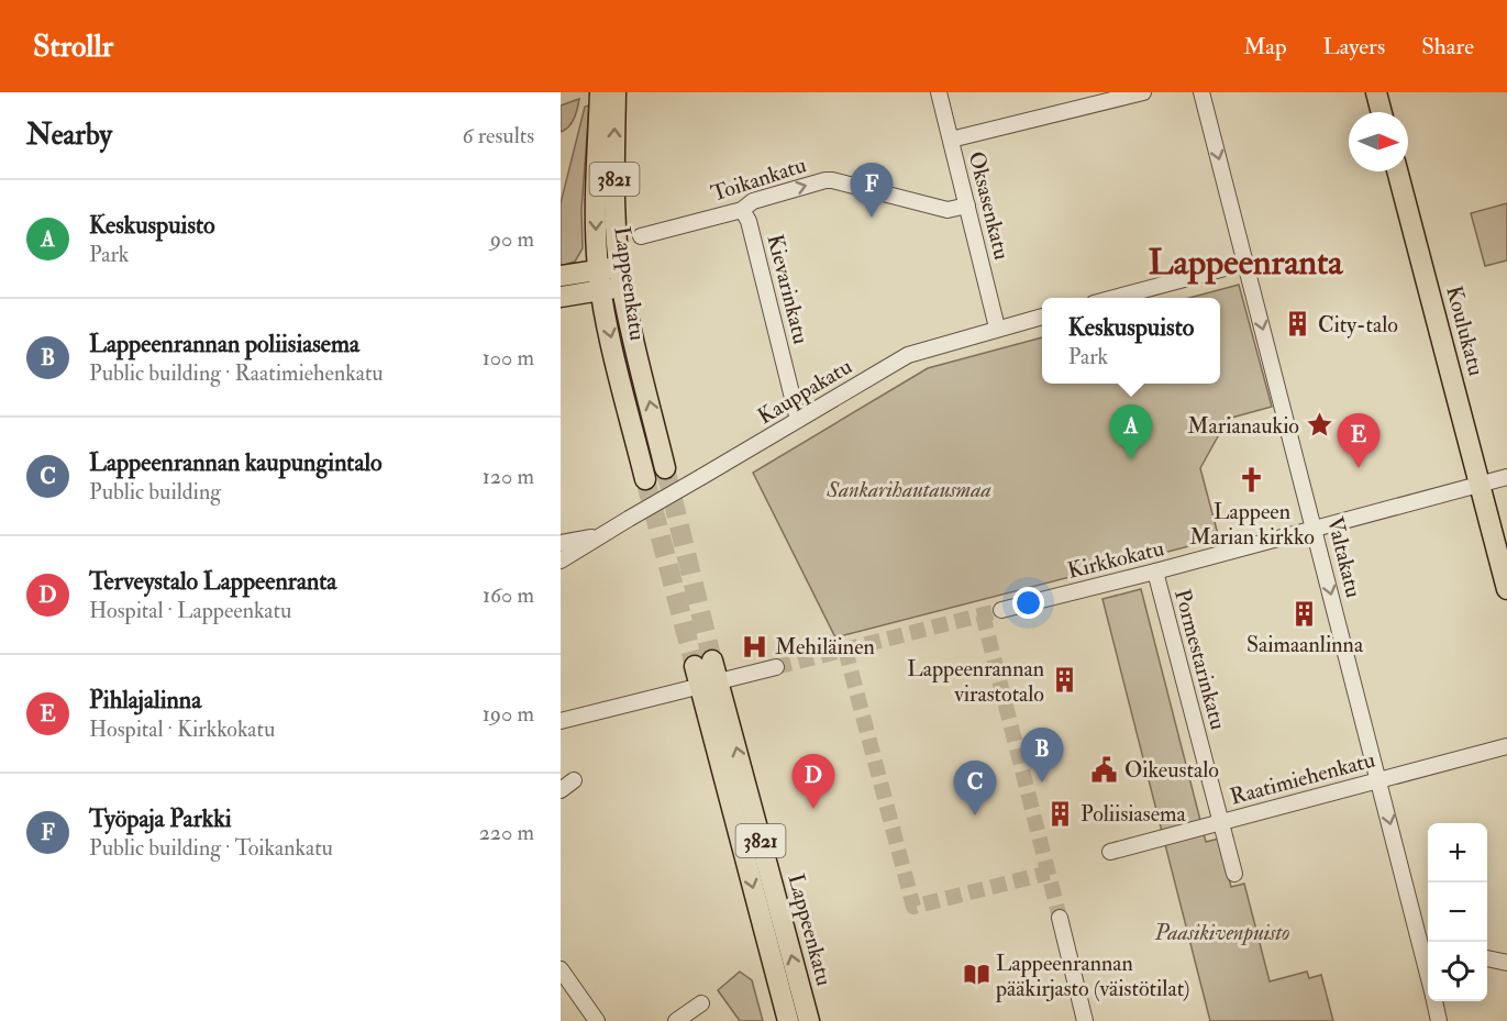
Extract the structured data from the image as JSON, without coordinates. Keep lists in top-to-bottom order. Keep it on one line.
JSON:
{"streets":{"main road":["3821","Lappeenkatu","Koulukatu"],"street":["Toikankatu","Oksasenkatu","Kievarinkatu","Kauppakatu","Valtakatu","Kirkkokatu","Pormestarinkatu","Raatimiehenkatu"]},"crossings":[["Toikankatu","Oksasenkatu"],["Toikankatu","Kievarinkatu"],["Oksasenkatu","Kauppakatu"],["Kievarinkatu","Kauppakatu"],["Koulukatu","Kirkkokatu"],["Valtakatu","Kirkkokatu"],["Valtakatu","Raatimiehenkatu"],["Kirkkokatu","Pormestarinkatu"],["Pormestarinkatu","Raatimiehenkatu"]],"one_way":["Toikankatu","Valtakatu"],"districts":["Lappeenranta"],"parks":["Sankarihautausmaa","Paasikivenpuisto"],"places":{"building":["City-talo","Saimaanlinna","Lappeenrannan virastotalo","Poliisiasema"],"place":["Marianaukio"],"church":["Lappeen Marian kirkko"],"hospital":["Mehiläinen"],"public building":["Oikeustalo"],"library":["Lappeenrannan pääkirjasto (väistötilat)"]},"north":"right","page":{"header":"Strollr","nav":["Map","Layers","Share"],"heading":["Nearby","6 results"],"pins":["F","A","E","B","D","C"],"list":[{"mark":"A","name":"Keskuspuisto","note":"Park","value":"90 m"},{"mark":"B","name":"Lappeenrannan poliisiasema","note":"Public building · Raatimiehenkatu","value":"100 m"},{"mark":"C","name":"Lappeenrannan kaupungintalo","note":"Public building","value":"120 m"},{"mark":"D","name":"Terveystalo Lappeenranta","note":"Hospital · Lappeenkatu","value":"160 m"},{"mark":"E","name":"Pihlajalinna","note":"Hospital · Kirkkokatu","value":"190 m"},{"mark":"F","name":"Työpaja Parkki","note":"Public building · Toikankatu","value":"220 m"}],"popup":["Keskuspuisto","Park"],"map_buttons":["+","−"]}}
